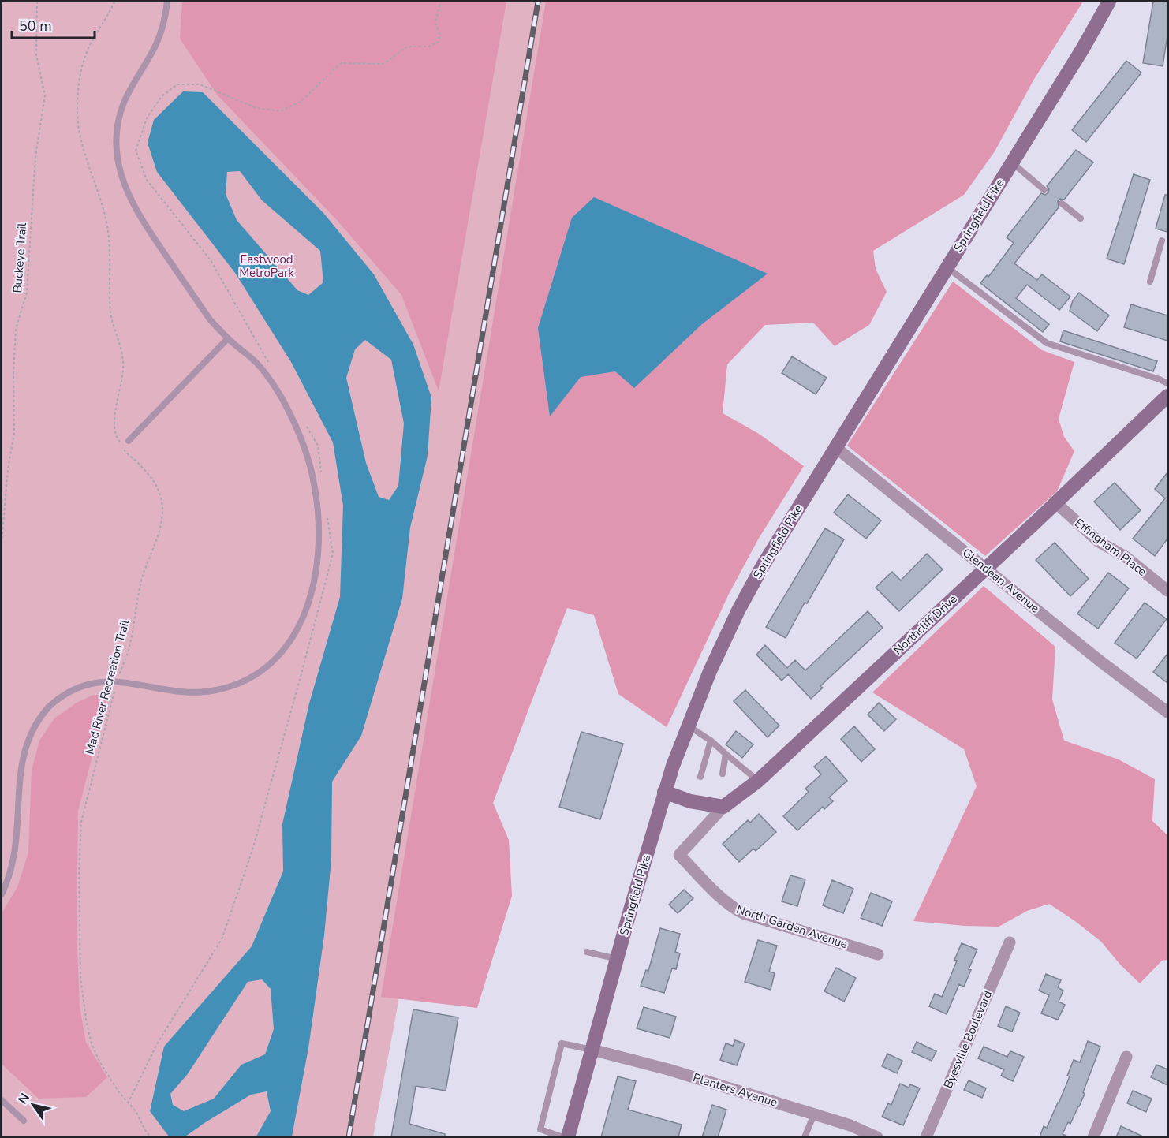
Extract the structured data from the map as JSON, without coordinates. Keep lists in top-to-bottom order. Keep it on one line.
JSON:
{"streets":{"main road":["Springfield Pike","Northcliff Drive"],"street":["Effingham Place","Glendean Avenue","North Garden Avenue","Byesville Boulevard","Planters Avenue"],"path":["Buckeye Trail","Mad River Recreation Trail"]},"crossings":[["Springfield Pike","Glendean Avenue"],["Springfield Pike","Planters Avenue"],["Effingham Place","Northcliff Drive"],["Glendean Avenue","Northcliff Drive"],["Northcliff Drive","North Garden Avenue"]],"parks":["Eastwood MetroPark"],"scale_bar":"50 m","north":"top left"}
